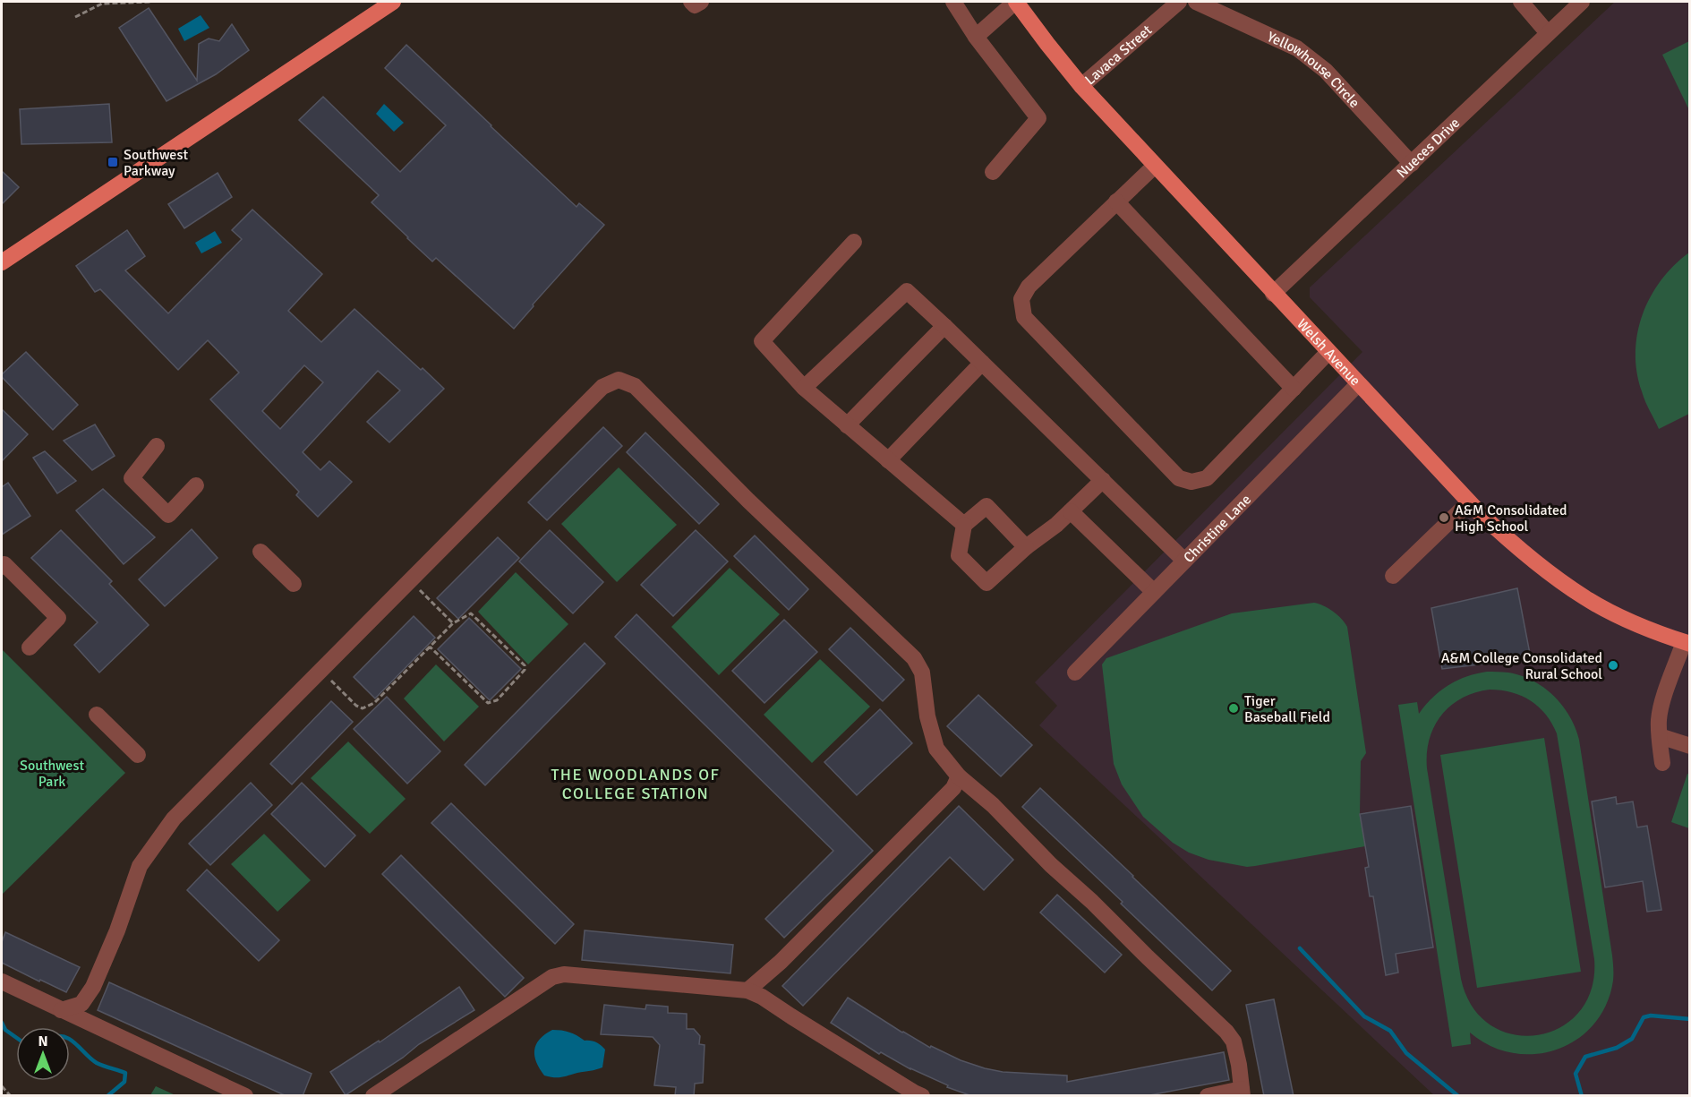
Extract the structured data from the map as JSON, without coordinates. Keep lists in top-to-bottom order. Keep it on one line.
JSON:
{"streets":{"main road":["Welsh Avenue"],"street":["Lavaca Street","Yellowhouse Circle","Nueces Drive","Christine Lane"]},"crossings":[["Lavaca Street","Welsh Avenue"],["Yellowhouse Circle","Nueces Drive"],["Nueces Drive","Welsh Avenue"],["Welsh Avenue","Christine Lane"]],"districts":["THE WOODLANDS OF COLLEGE STATION"],"parks":["Southwest Park"],"places":{"transit":["Southwest Parkway"],"other":["A&M Consolidated High School","A&M College Consolidated Rural School","Tiger Baseball Field"]},"north":"top"}
